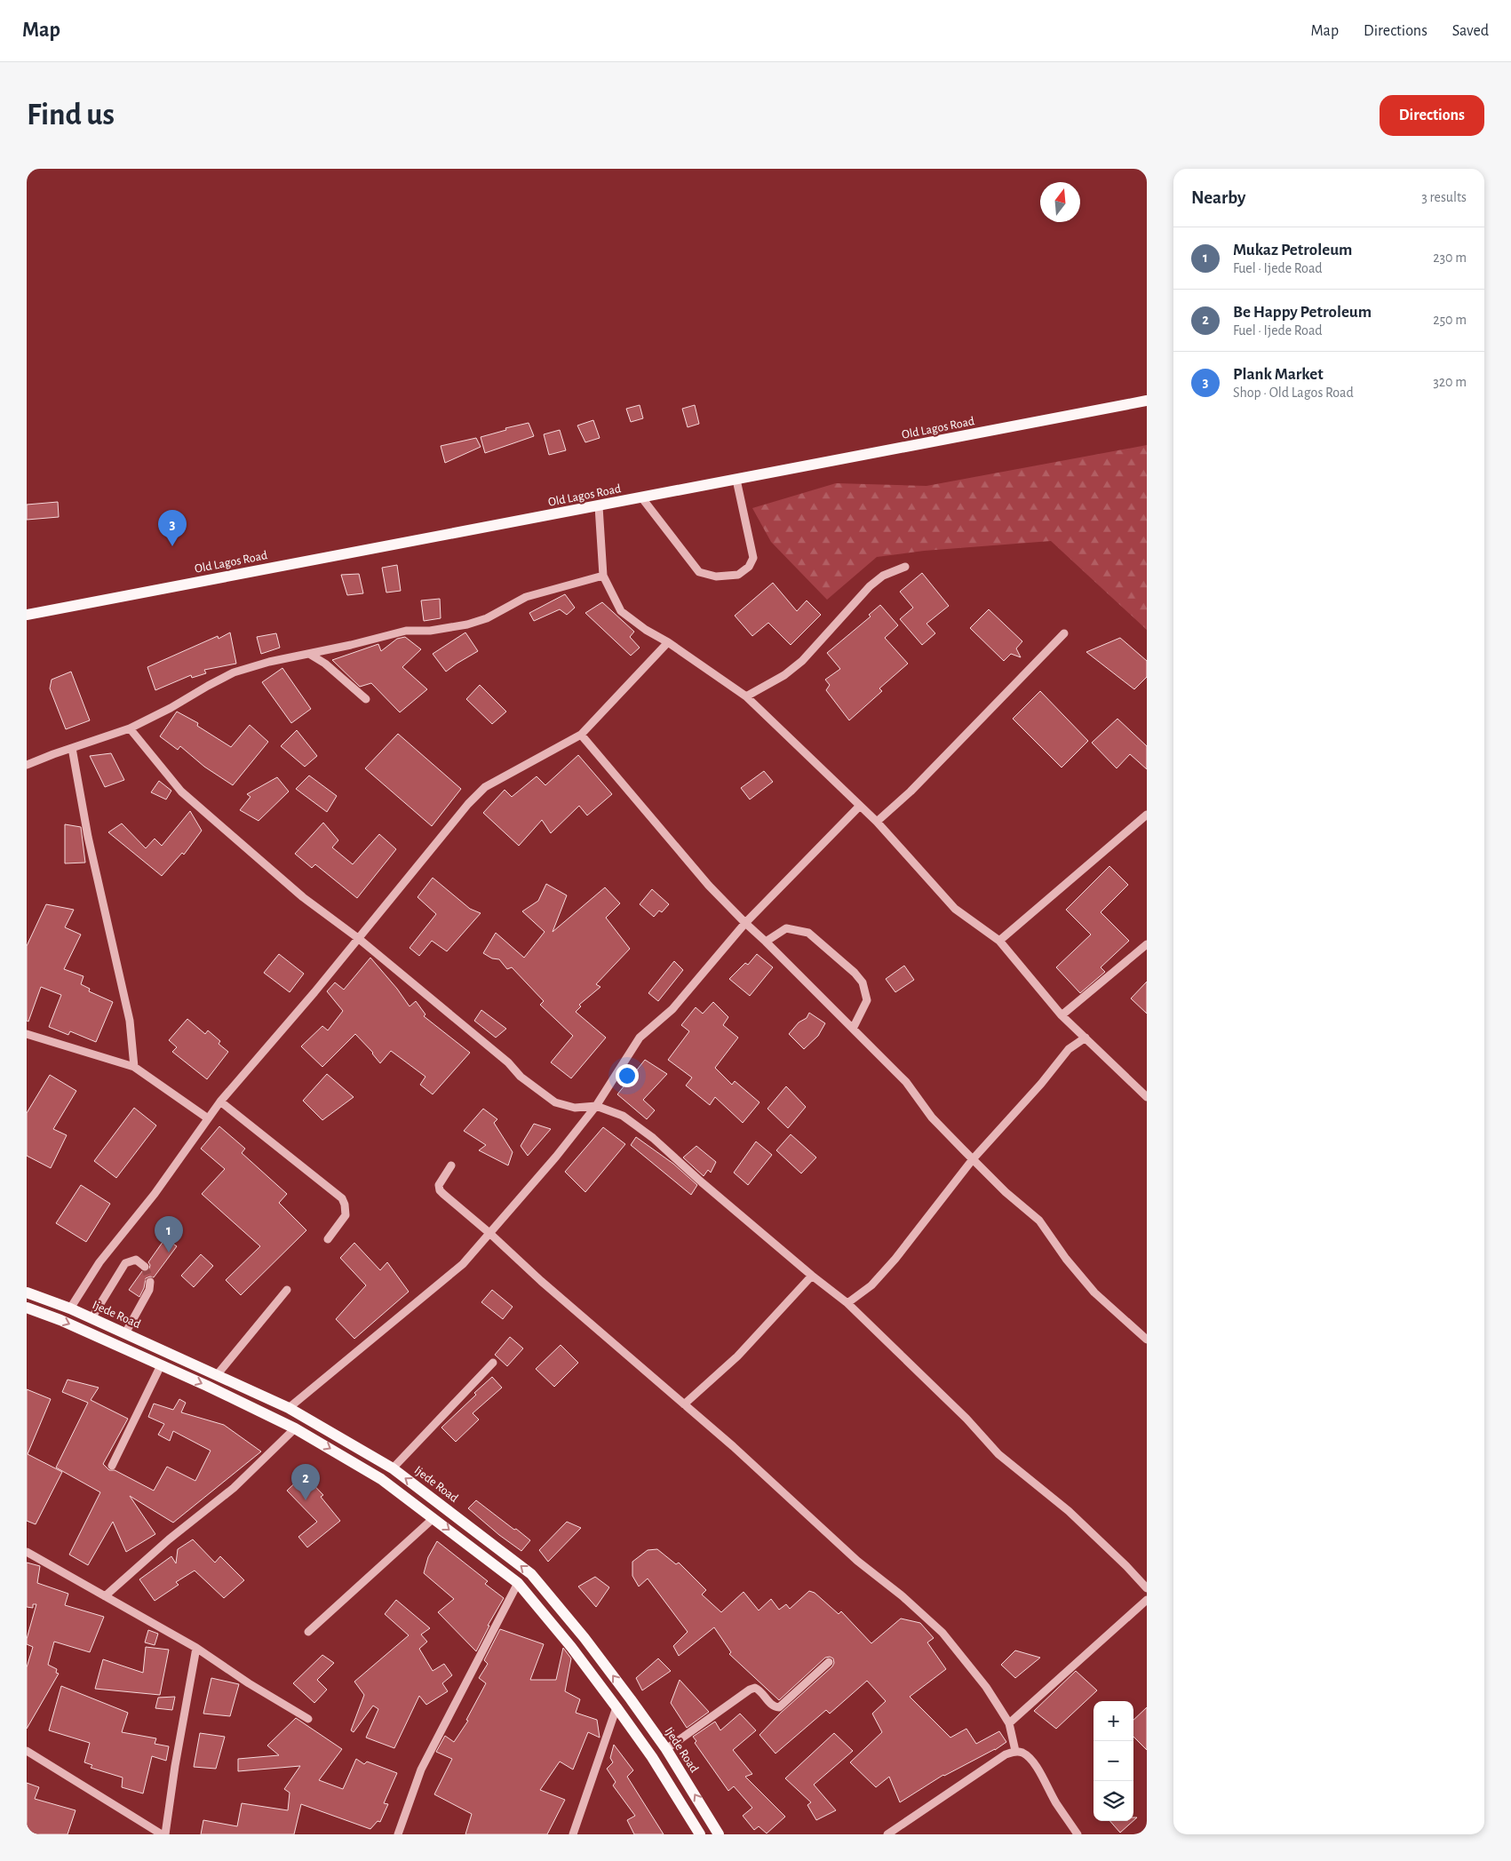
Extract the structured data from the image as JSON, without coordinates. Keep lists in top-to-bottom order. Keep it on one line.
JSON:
{"streets":{"main road":["Old Lagos Road","Ijede Road"]},"north":"top","page":{"header":"Map","nav":["Map","Directions","Saved"],"buttons":"Directions","title":"Find us","heading":["Nearby","3 results"],"list":[{"mark":"1","name":"Mukaz Petroleum","note":"Fuel · Ijede Road","value":"230 m"},{"mark":"2","name":"Be Happy Petroleum","note":"Fuel · Ijede Road","value":"250 m"},{"mark":"3","name":"Plank Market","note":"Shop · Old Lagos Road","value":"320 m"}],"pins":["3","1","2"],"map_buttons":["+","−"]}}
